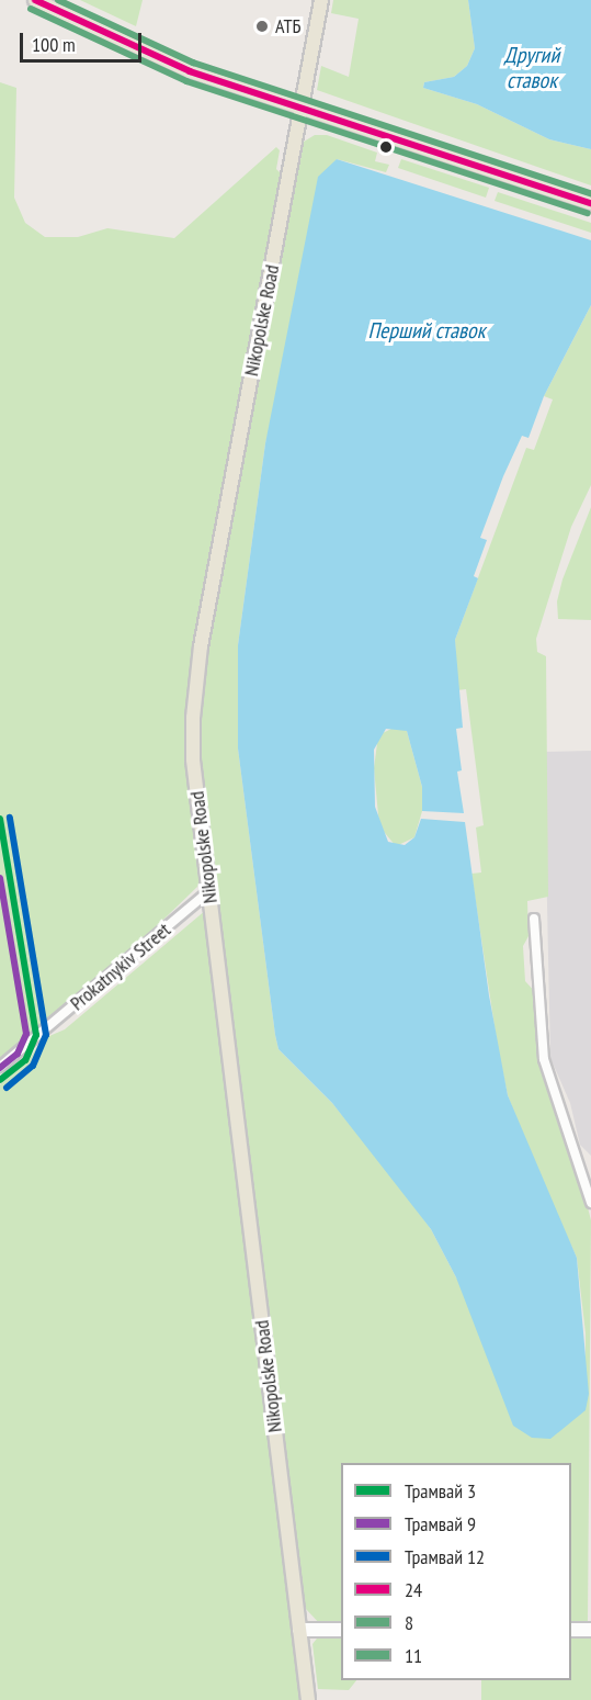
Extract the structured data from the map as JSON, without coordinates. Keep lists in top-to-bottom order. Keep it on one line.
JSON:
{"streets":{"main road":["Nikopolske Road"],"street":["Prokatnykiv Street"]},"crossings":[["Nikopolske Road","Prokatnykiv Street"]],"water":["Другий ставок","Перший ставок"],"places":["АТБ"],"lines":["transit line 24","transit line 11","transit line 8","tram line 12","tram line 3","tram line 9"],"legend":["Трамвай 3","Трамвай 9","Трамвай 12","24","8","11"],"scale_bar":"100 m"}
